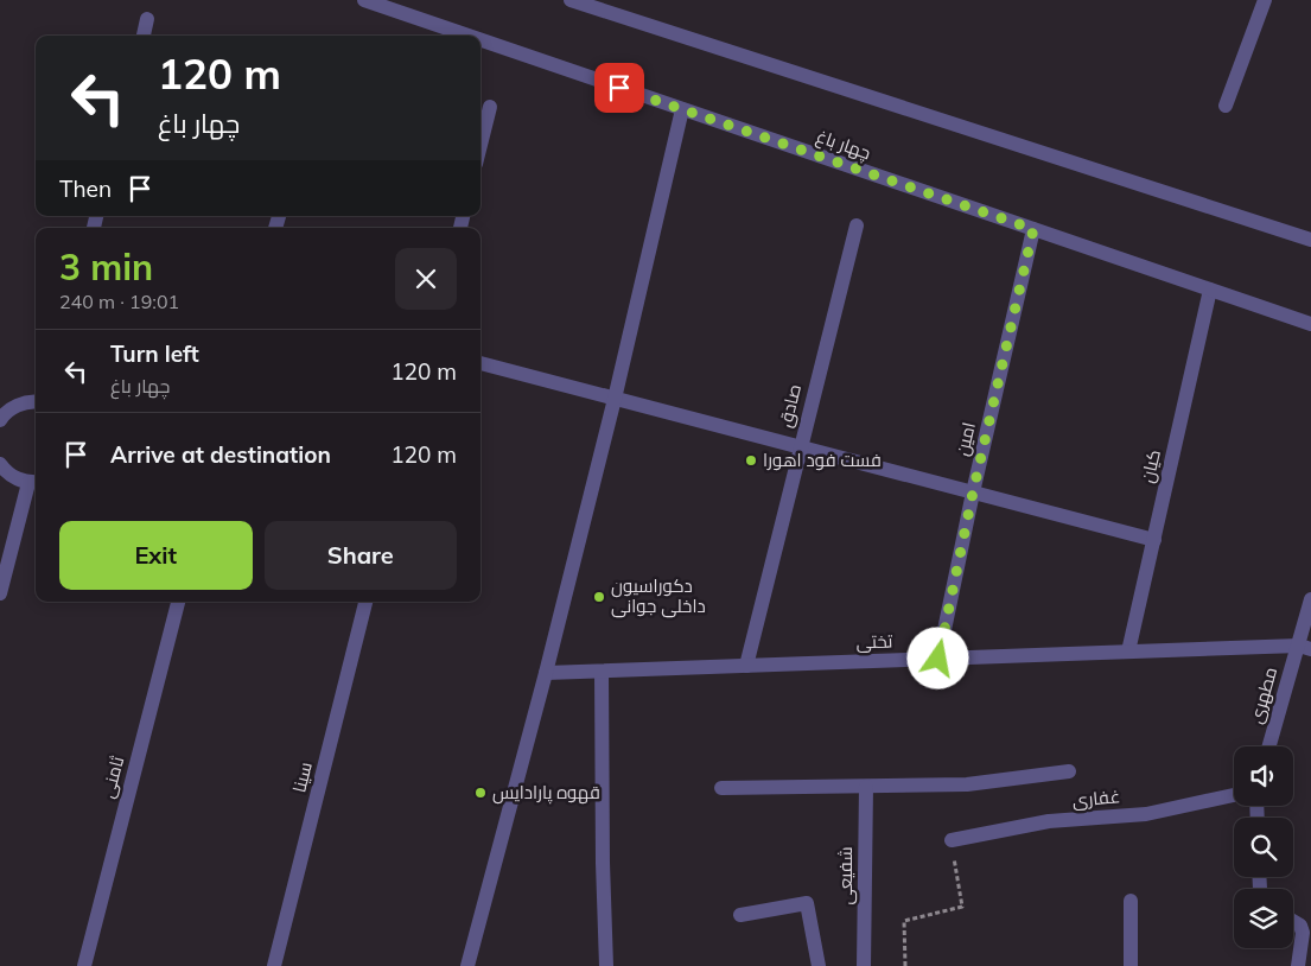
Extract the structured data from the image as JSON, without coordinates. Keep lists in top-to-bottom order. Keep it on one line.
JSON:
{"streets":{"street":["چهار باغ","صادق","امین","کیان","تختی","مطهری","ثامنی","سینا","غفاری","شفیعی"]},"crossings":[["چهار باغ","امین"],["چهار باغ","کیان"],["صادق","تختی"],["امین","تختی"],["کیان","تختی"],["تختی","مطهری"]],"places":["فست فود اهورا","دکوراسیون داخلی جوانی","قهوه پارادایس"],"page":{"turn":["120 m","چهار باغ"],"then":"Then","heading":["3 min","240 m · 19:01"],"list":[{"name":"Turn left","note":"چهار باغ","value":"120 m"},{"name":"Arrive at destination","value":"120 m"}],"buttons":["Exit","Share"]}}
